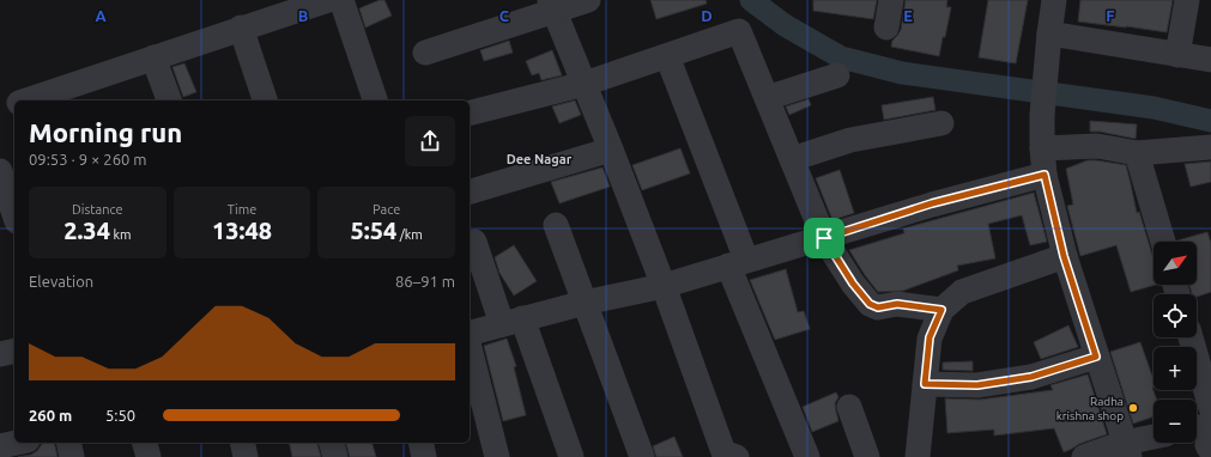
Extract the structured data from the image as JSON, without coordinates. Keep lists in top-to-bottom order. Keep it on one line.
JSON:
{"districts":["Dee Nagar"],"places":["Radha krishna shop"],"north":"top right","page":{"heading":["Morning run","09:53 · 9 × 260 m"],"stats":[["Distance","2.34 km"],["Time","13:48"],["Pace","5:54 /km"]],"map_buttons":["+","−"],"chart":["Elevation","86–91 m"],"list":[{"name":"260 m","note":"5:50"}]},"grid":{"columns":["A","B","C","D","E","F"]}}
